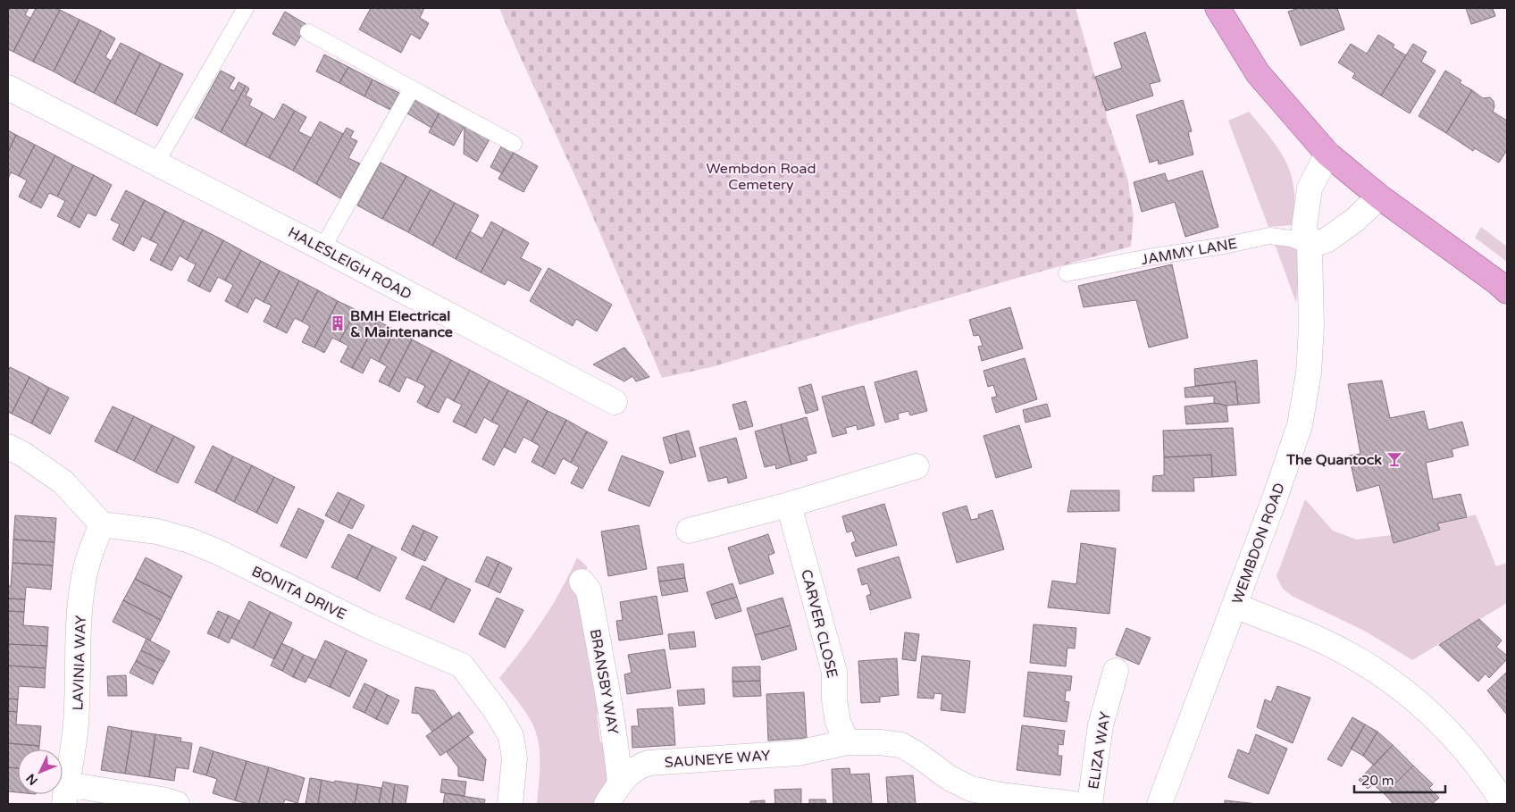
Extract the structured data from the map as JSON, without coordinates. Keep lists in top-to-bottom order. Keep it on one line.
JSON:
{"streets":{"street":["HALESLEIGH ROAD","WEMBDON ROAD","BONITA DRIVE","CARVER CLOSE","LAVINIA WAY","BRANSBY WAY","ELIZA WAY","SAUNEYE WAY"],"lane":["JAMMY LANE"]},"crossings":[["JAMMY LANE","WEMBDON ROAD"],["BONITA DRIVE","LAVINIA WAY"],["CARVER CLOSE","SAUNEYE WAY"],["BRANSBY WAY","SAUNEYE WAY"]],"parks":["Wembdon Road Cemetery"],"places":{"building":["BMH Electrical & Maintenance"],"bar":["The Quantock"]},"scale_bar":"20 m","north":"bottom left"}
